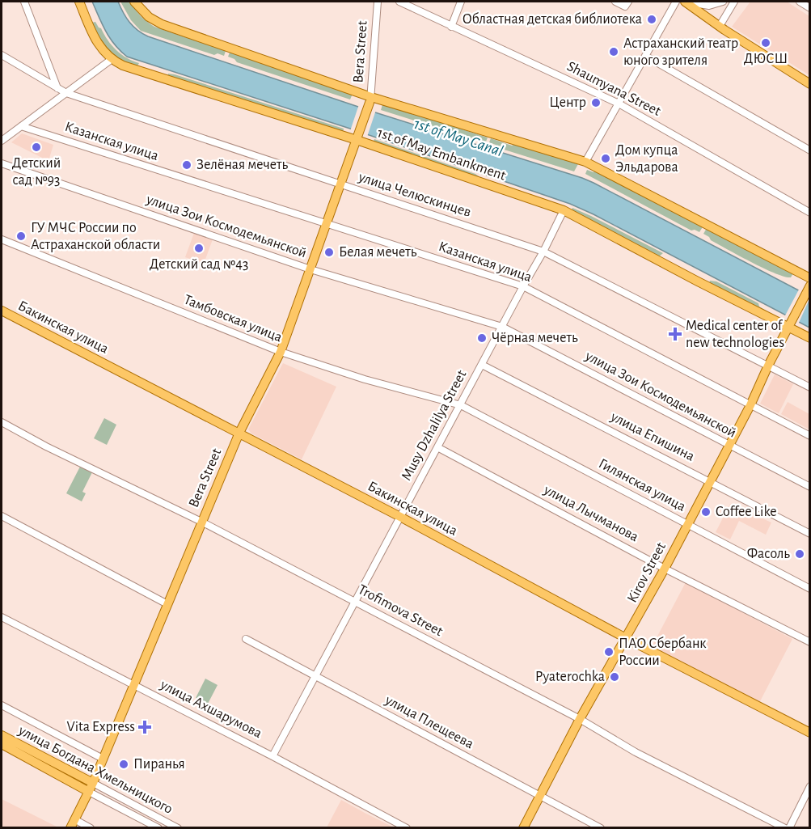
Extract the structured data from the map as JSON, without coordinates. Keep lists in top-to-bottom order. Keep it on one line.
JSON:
{"streets":{"main road":["Bera Street","1st of May Embankment","Бакинская улица","Kirov Street","улица Богдана Хмельницкого"],"street":["Shaumyana Street","Казанская улица","улица Челюскинцев","улица Зои Космодемьянской","Тамбовская улица","Musy Dzhalilya Street","улица Епишина","Гилянская улица","улица Лычманова","Trofimova Street","улица Ахшарумова","улица Плещеева"]},"crossings":[["Bera Street","Казанская улица"],["Bera Street","1st of May Embankment"],["Bera Street","улица Челюскинцев"],["Bera Street","улица Зои Космодемьянской"],["Bera Street","Тамбовская улица"],["Bera Street","Бакинская улица"],["Bera Street","Trofimova Street"],["Bera Street","улица Ахшарумова"],["Bera Street","улица Богдана Хмельницкого"],["Казанская улица","Musy Dzhalilya Street"],["Казанская улица","Kirov Street"],["1st of May Embankment","Musy Dzhalilya Street"],["1st of May Embankment","Kirov Street"],["улица Челюскинцев","Musy Dzhalilya Street"],["улица Челюскинцев","Kirov Street"],["улица Зои Космодемьянской","Musy Dzhalilya Street"],["улица Зои Космодемьянской","Kirov Street"],["Тамбовская улица","Musy Dzhalilya Street"],["Тамбовская улица","Гилянская улица"],["Бакинская улица","Musy Dzhalilya Street"],["Бакинская улица","Kirov Street"],["Musy Dzhalilya Street","улица Епишина"],["Musy Dzhalilya Street","Гилянская улица"],["Musy Dzhalilya Street","улица Лычманова"],["Musy Dzhalilya Street","Trofimova Street"],["Musy Dzhalilya Street","улица Ахшарумова"],["Musy Dzhalilya Street","улица Плещеева"],["улица Епишина","Kirov Street"],["Гилянская улица","Kirov Street"],["улица Лычманова","Kirov Street"],["Kirov Street","Trofimova Street"],["Kirov Street","улица Плещеева"]],"water":["1st of May Canal"],"places":{"other":["Областная детская библиотека","ДЮСШ","Астраханский театр юного зрителя","Центр","Детский сад №93","Дом купца Эльдарова","Зелёная мечеть","ГУ МЧС России по Астраханской области","Детский сад №43","Белая мечеть","Чёрная мечеть","Coffee Like","Фасоль","ПАО Сбербанк России","Pyaterochka","Пиранья"],"health":["Medical center of new technologies","Vita Express"]}}
